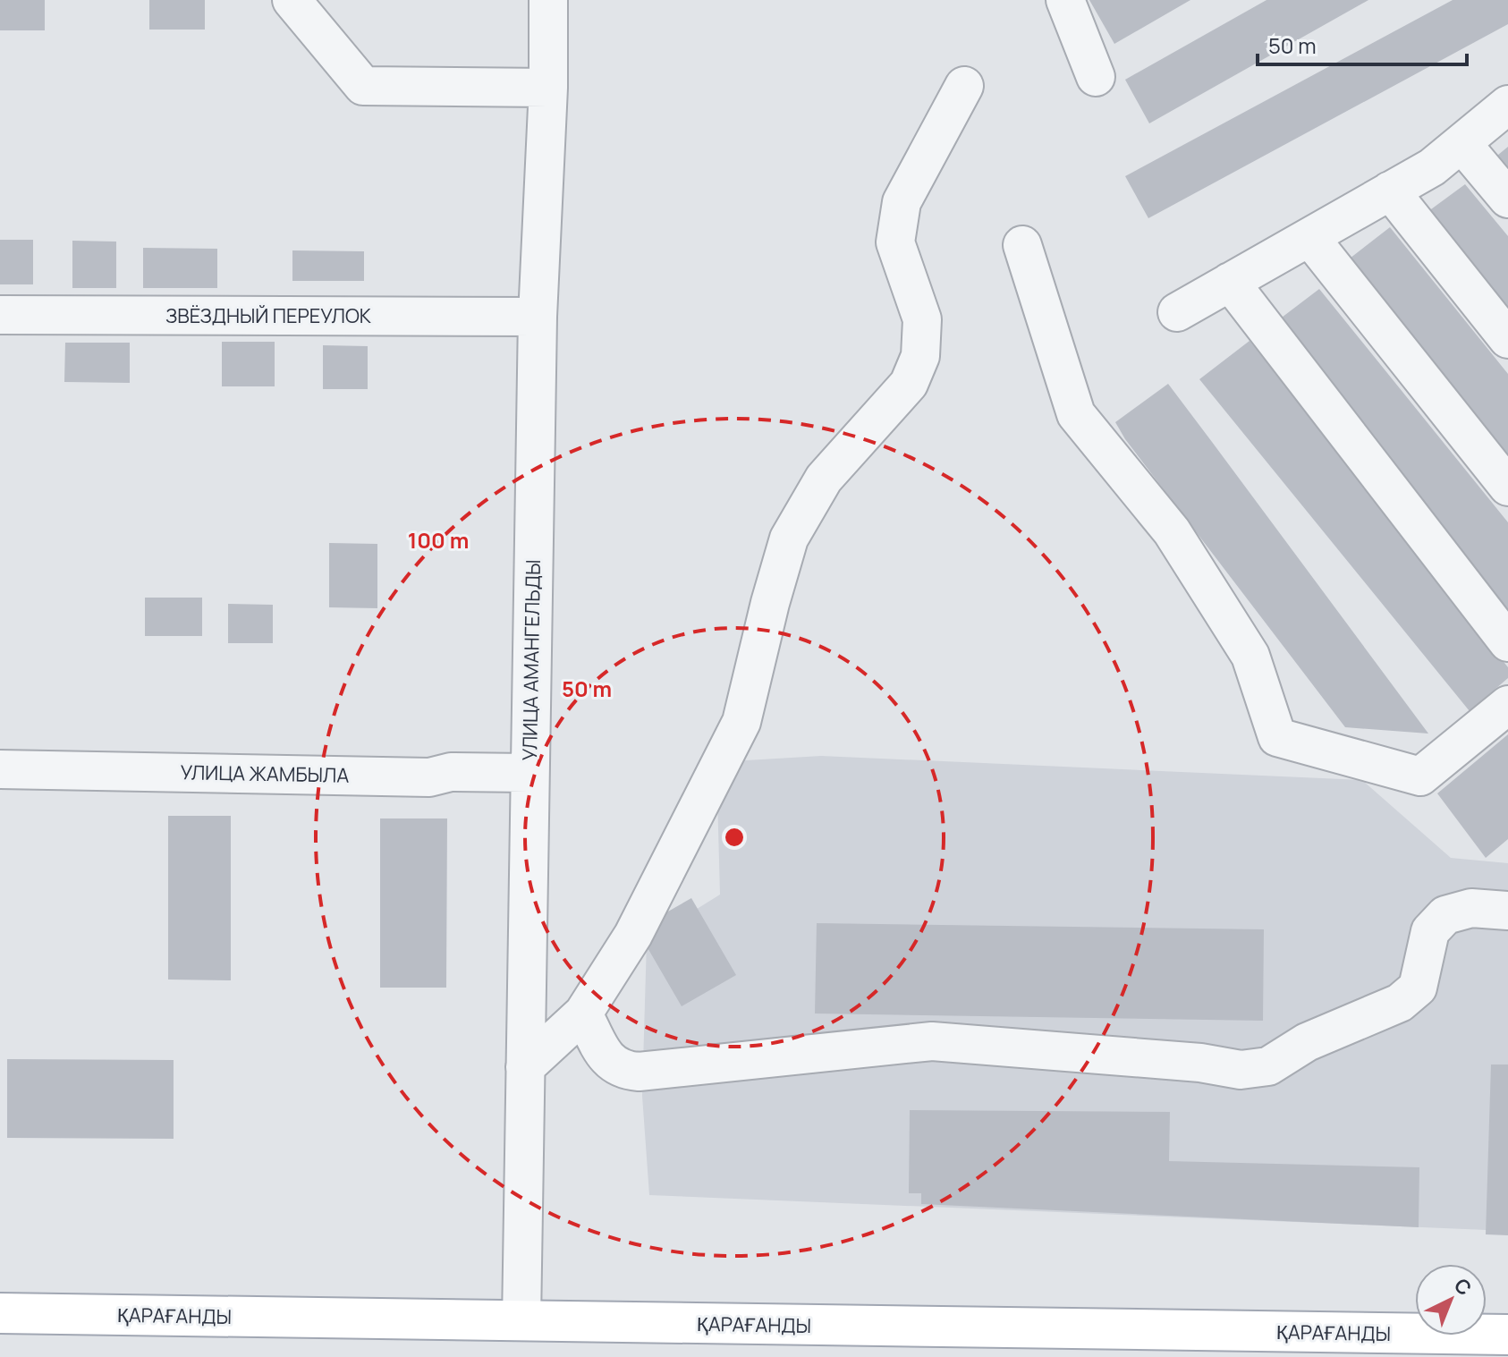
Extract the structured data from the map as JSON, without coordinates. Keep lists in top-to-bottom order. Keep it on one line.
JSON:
{"streets":{"main road":["ҚАРАҒАНДЫ"],"street":["ЗВЁЗДНЫЙ ПЕРЕУЛОК","УЛИЦА АМАНГЕЛЬДЫ","УЛИЦА ЖАМБЫЛА"]},"crossings":[["ЗВЁЗДНЫЙ ПЕРЕУЛОК","УЛИЦА АМАНГЕЛЬДЫ"],["УЛИЦА АМАНГЕЛЬДЫ","УЛИЦА ЖАМБЫЛА"],["УЛИЦА АМАНГЕЛЬДЫ","ҚАРАҒАНДЫ"]],"scale_bar":"50 m","north":"top right","rings":["100 m","50 m"]}
